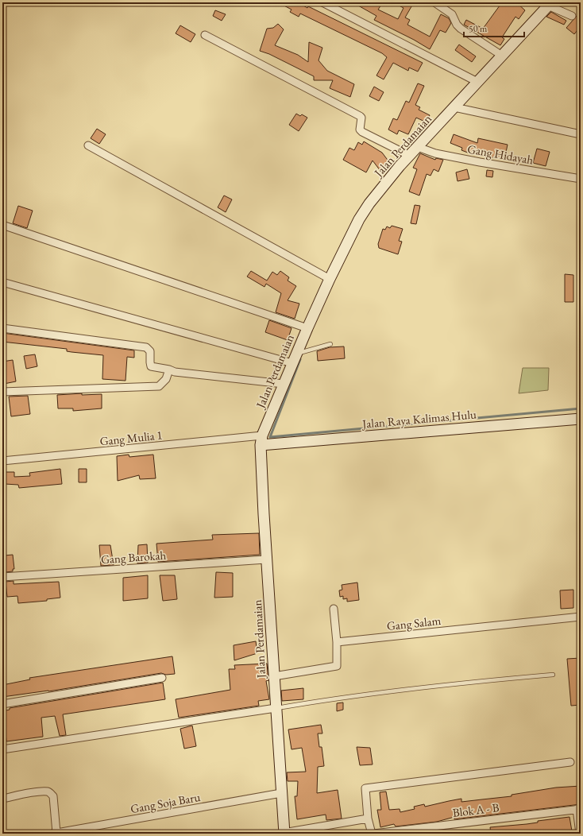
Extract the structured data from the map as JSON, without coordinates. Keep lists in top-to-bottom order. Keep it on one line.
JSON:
{"streets":{"street":["Jalan Perdamaian","Gang Hidayah","Jalan Raya Kalimas Hulu","Gang Mulia 1","Gang Barokah","Gang Salam","Gang Soja Baru","Blok A - B"]},"crossings":[["Jalan Perdamaian","Gang Hidayah"],["Jalan Perdamaian","Jalan Raya Kalimas Hulu"],["Jalan Perdamaian","Gang Mulia 1"],["Jalan Perdamaian","Gang Barokah"],["Jalan Perdamaian","Gang Soja Baru"],["Jalan Raya Kalimas Hulu","Gang Mulia 1"]],"scale_bar":"50 m"}
